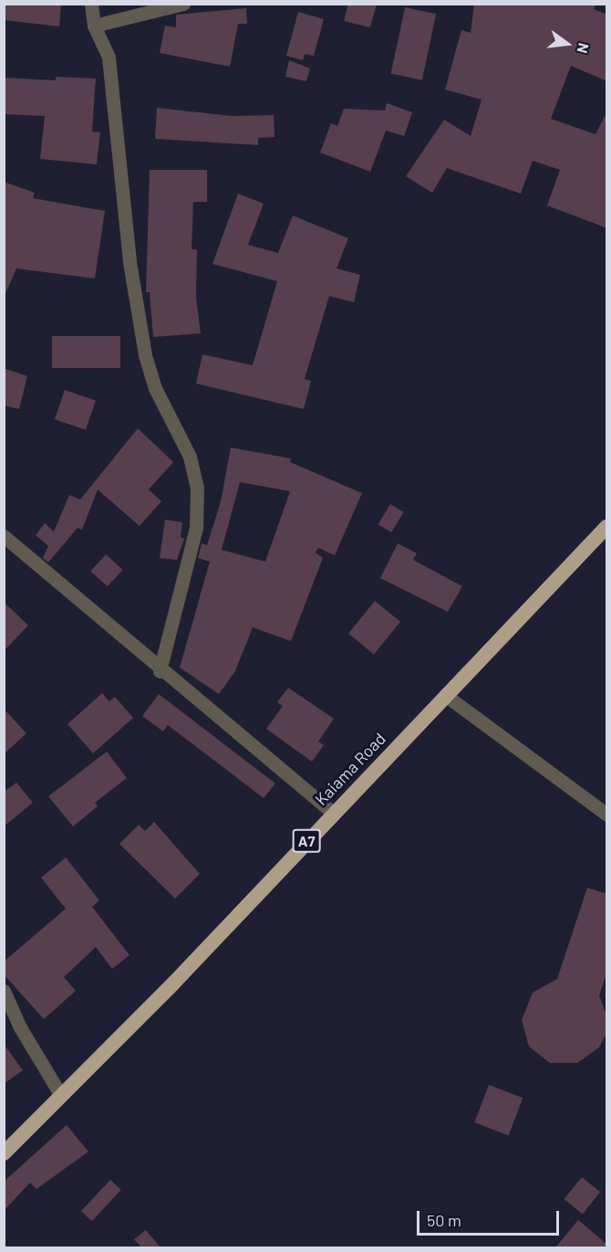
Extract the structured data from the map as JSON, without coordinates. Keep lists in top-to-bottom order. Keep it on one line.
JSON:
{"streets":{"highway":["Kaiama Road","A7"]},"scale_bar":"50 m","north":"right"}
